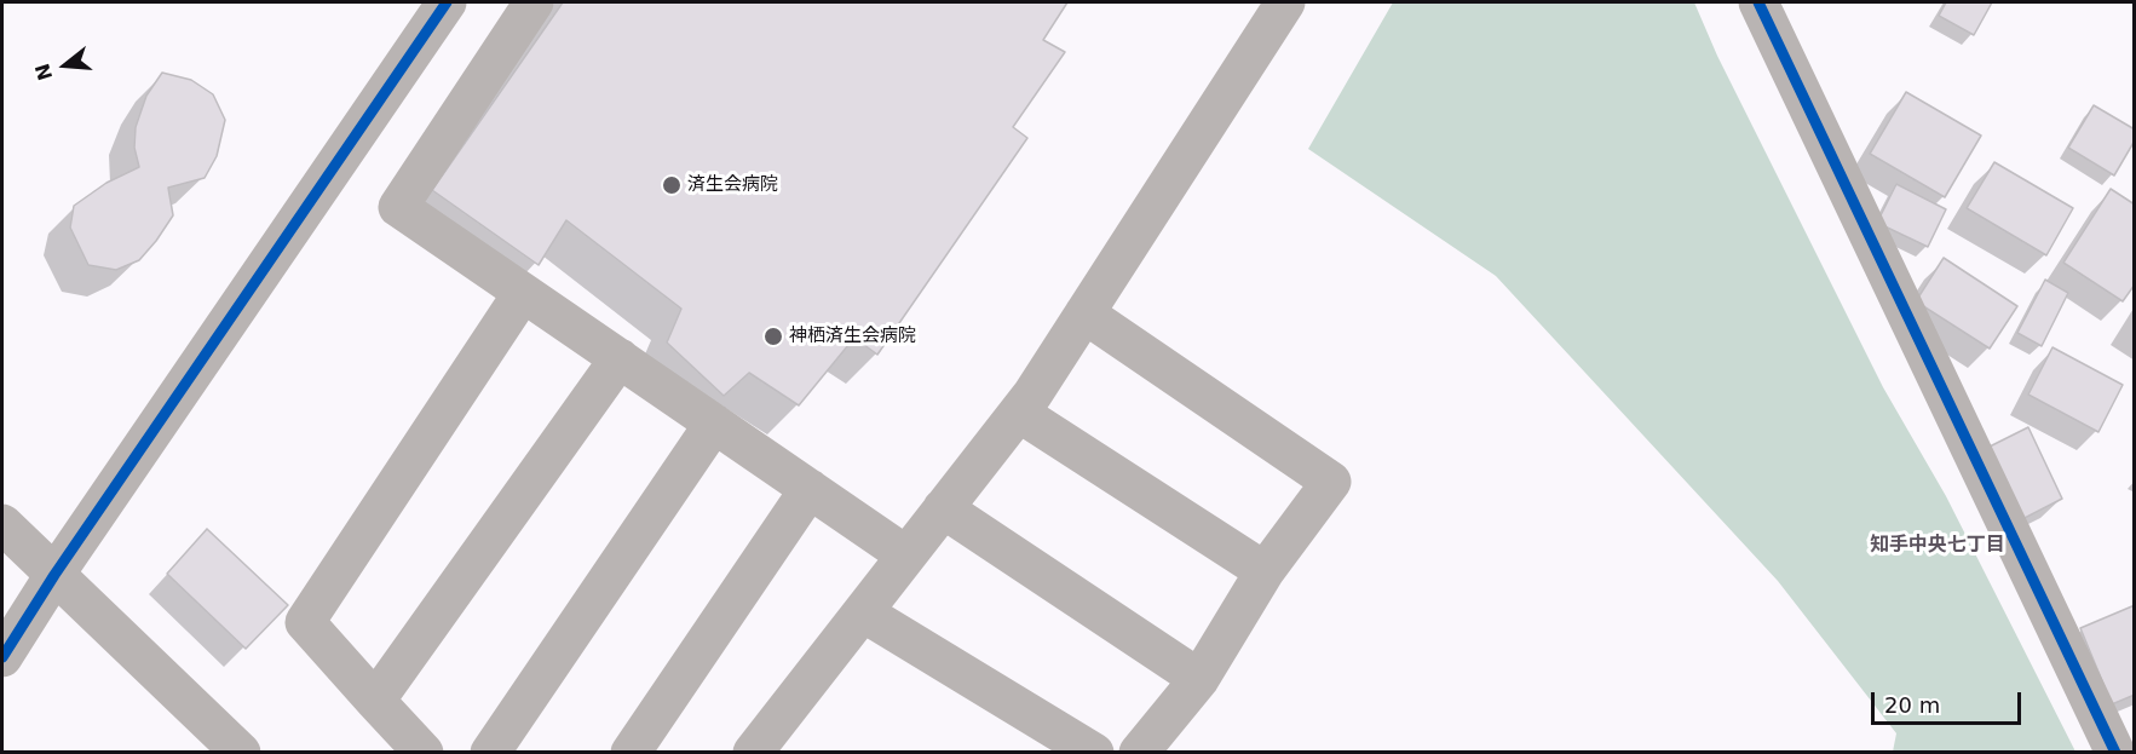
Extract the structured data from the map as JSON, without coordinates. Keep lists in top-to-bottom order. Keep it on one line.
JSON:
{"districts":["知手中央七丁目"],"places":["済生会病院","神栖済生会病院"],"scale_bar":"20 m","north":"left"}
